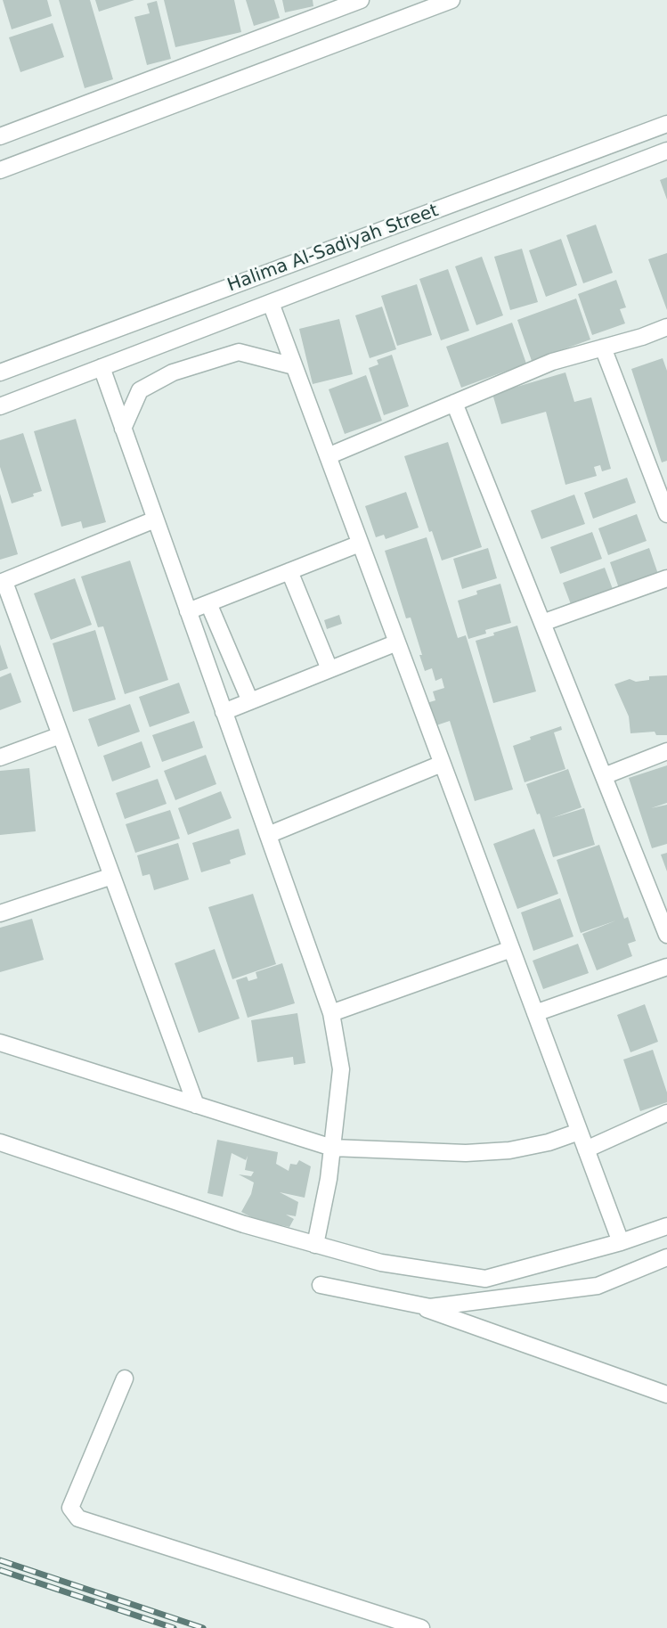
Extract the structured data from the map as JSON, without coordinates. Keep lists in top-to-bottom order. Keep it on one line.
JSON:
{"streets":{"street":["Halima Al-Sadiyah Street"]}}
